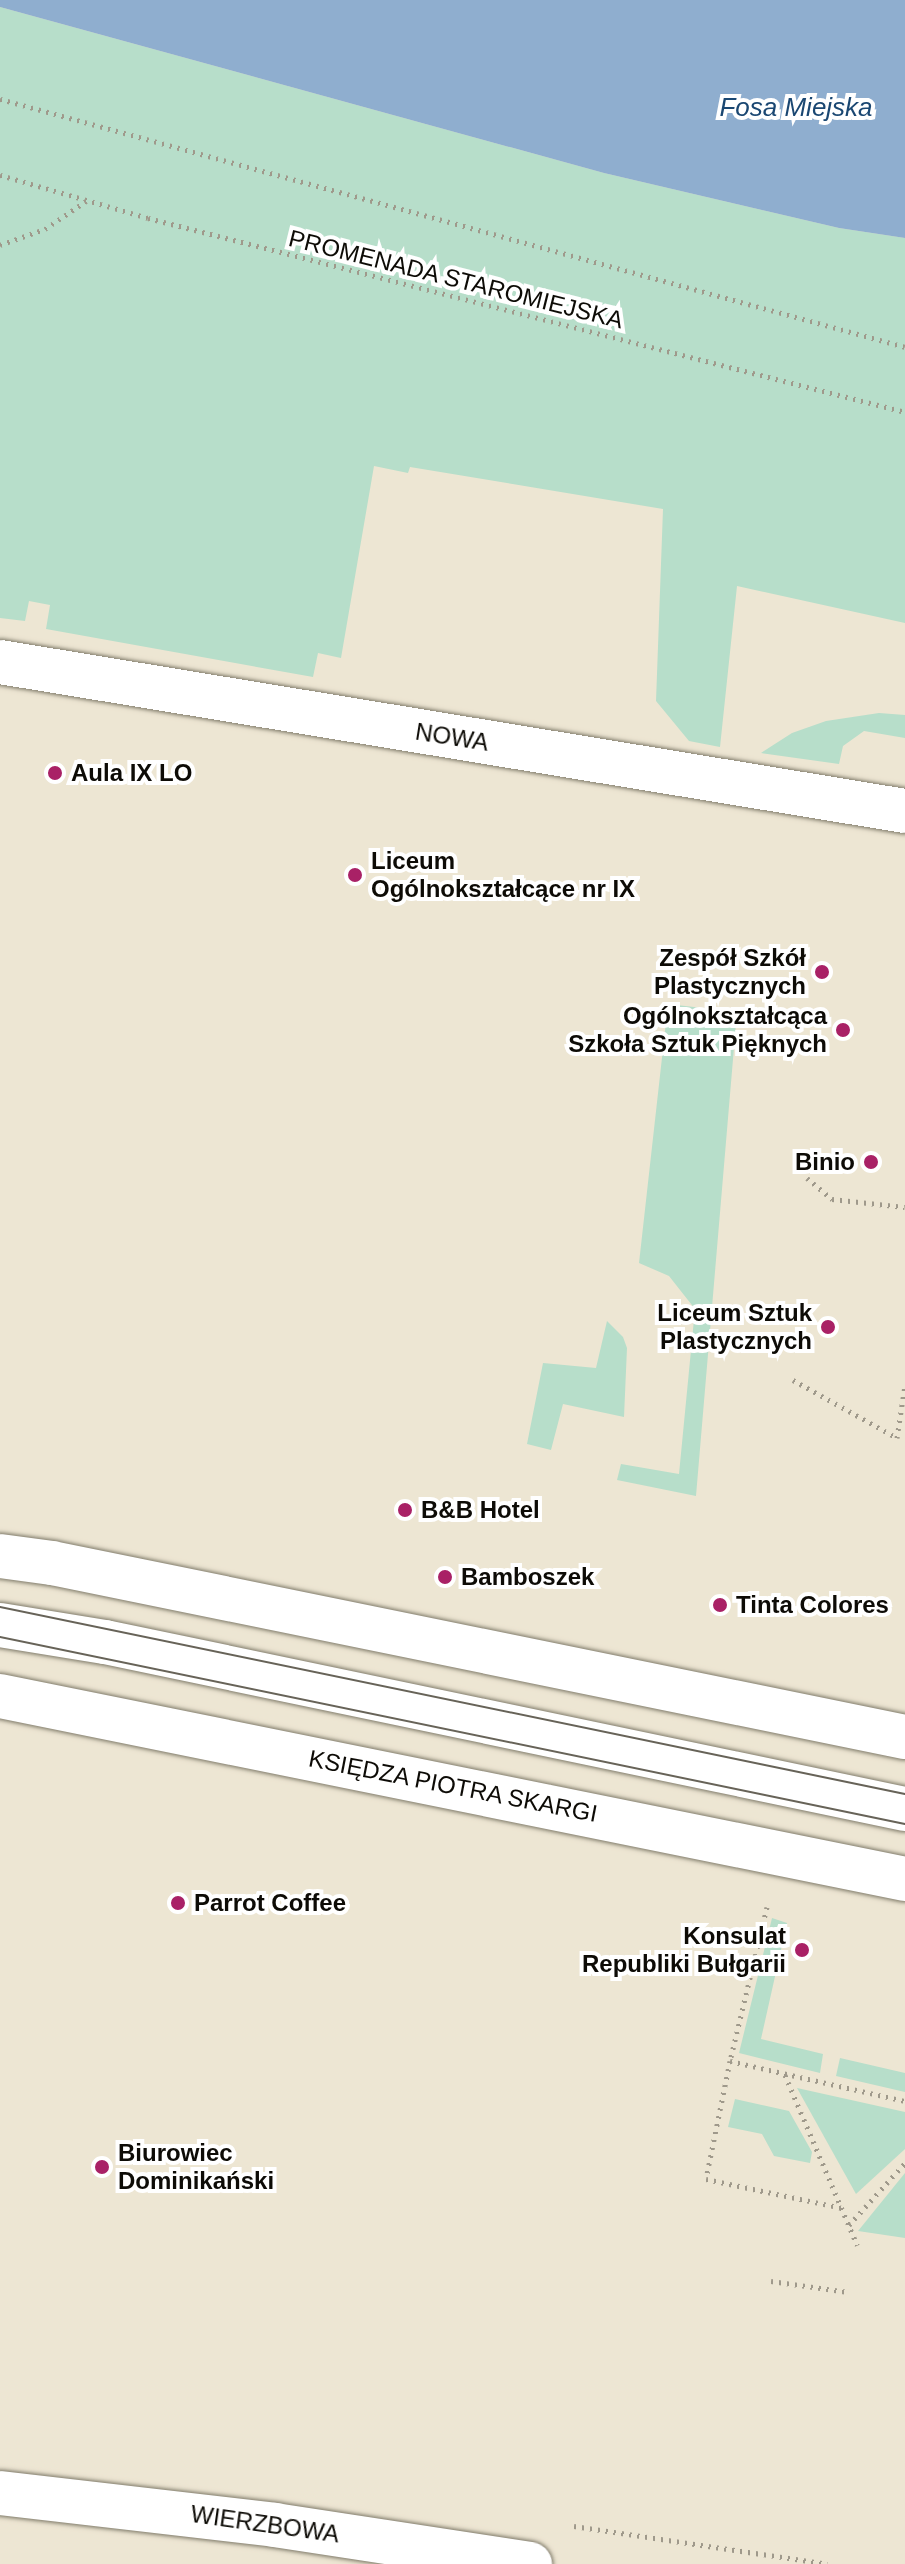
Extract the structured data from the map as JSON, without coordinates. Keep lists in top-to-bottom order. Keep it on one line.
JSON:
{"streets":{"street":["NOWA","KSIĘDZA PIOTRA SKARGI","WIERZBOWA"],"path":["PROMENADA STAROMIEJSKA"]},"water":["Fosa Miejska"],"places":["Aula IX LO","Liceum Ogólnokształcące nr IX","Zespół Szkół Plastycznych","Ogólnokształcąca Szkoła Sztuk Pięknych","Binio","Liceum Sztuk Plastycznych","B&B Hotel","Bamboszek","Tinta Colores","Parrot Coffee","Konsulat Republiki Bułgarii","Biurowiec Dominikański"]}
